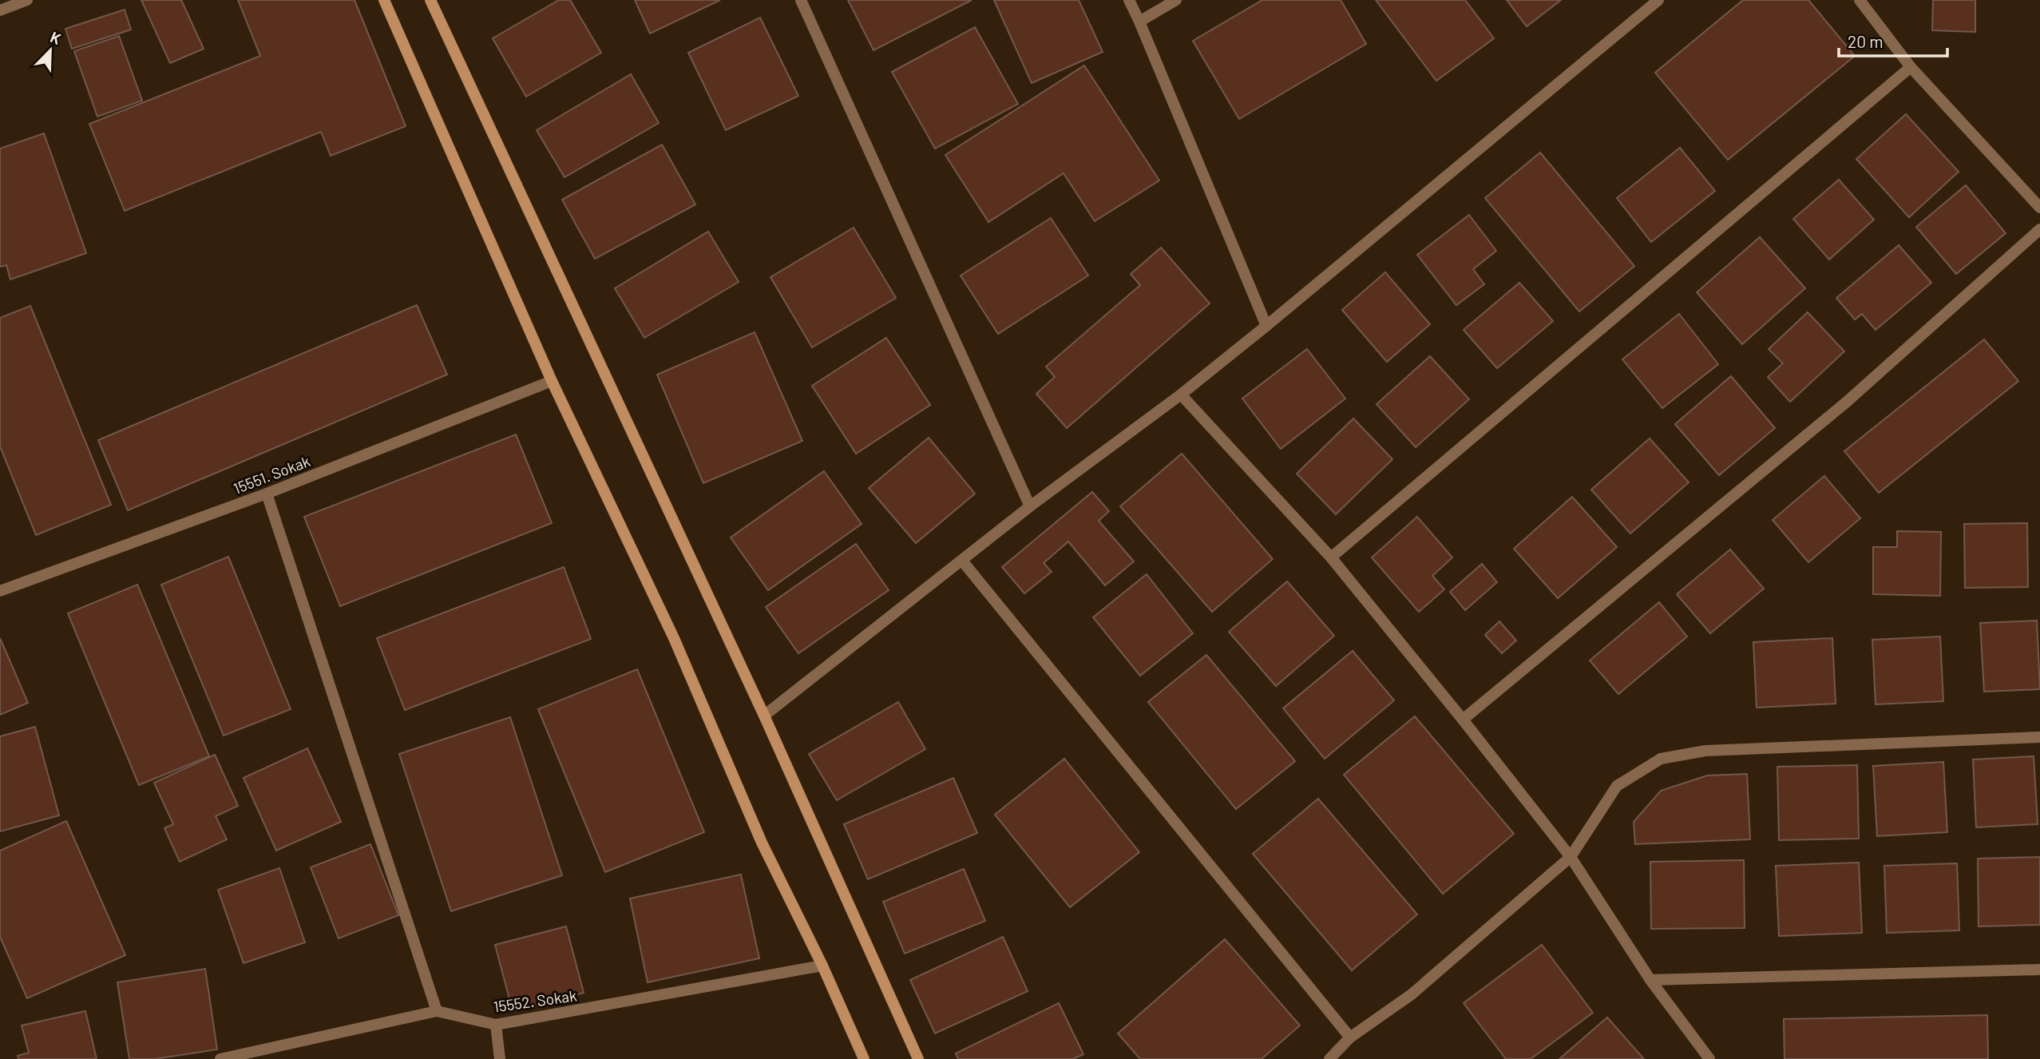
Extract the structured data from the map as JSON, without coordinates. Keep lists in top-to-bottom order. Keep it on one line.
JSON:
{"streets":{"street":["15551. Sokak","15552. Sokak"]},"scale_bar":"20 m","north":"top right"}
